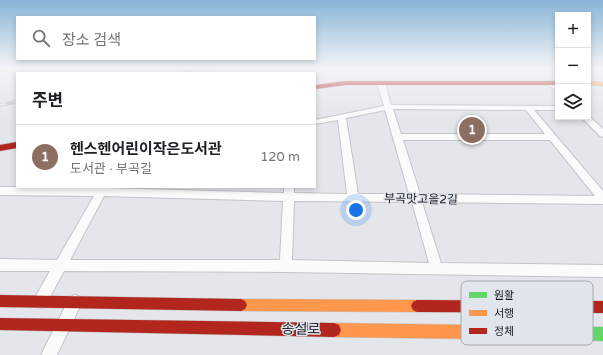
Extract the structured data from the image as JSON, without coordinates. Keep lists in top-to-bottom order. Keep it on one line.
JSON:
{"streets":{"street":["부곡맛고을2길","송설로"]},"legend":["원활","서행","정체"],"page":{"map_buttons":["+","−"],"search":"장소 검색","heading":"주변","pins":"1","list":[{"mark":"1","name":"헨스헨어린이작은도서관","note":"도서관 · 부곡길","value":"120 m"}]}}
